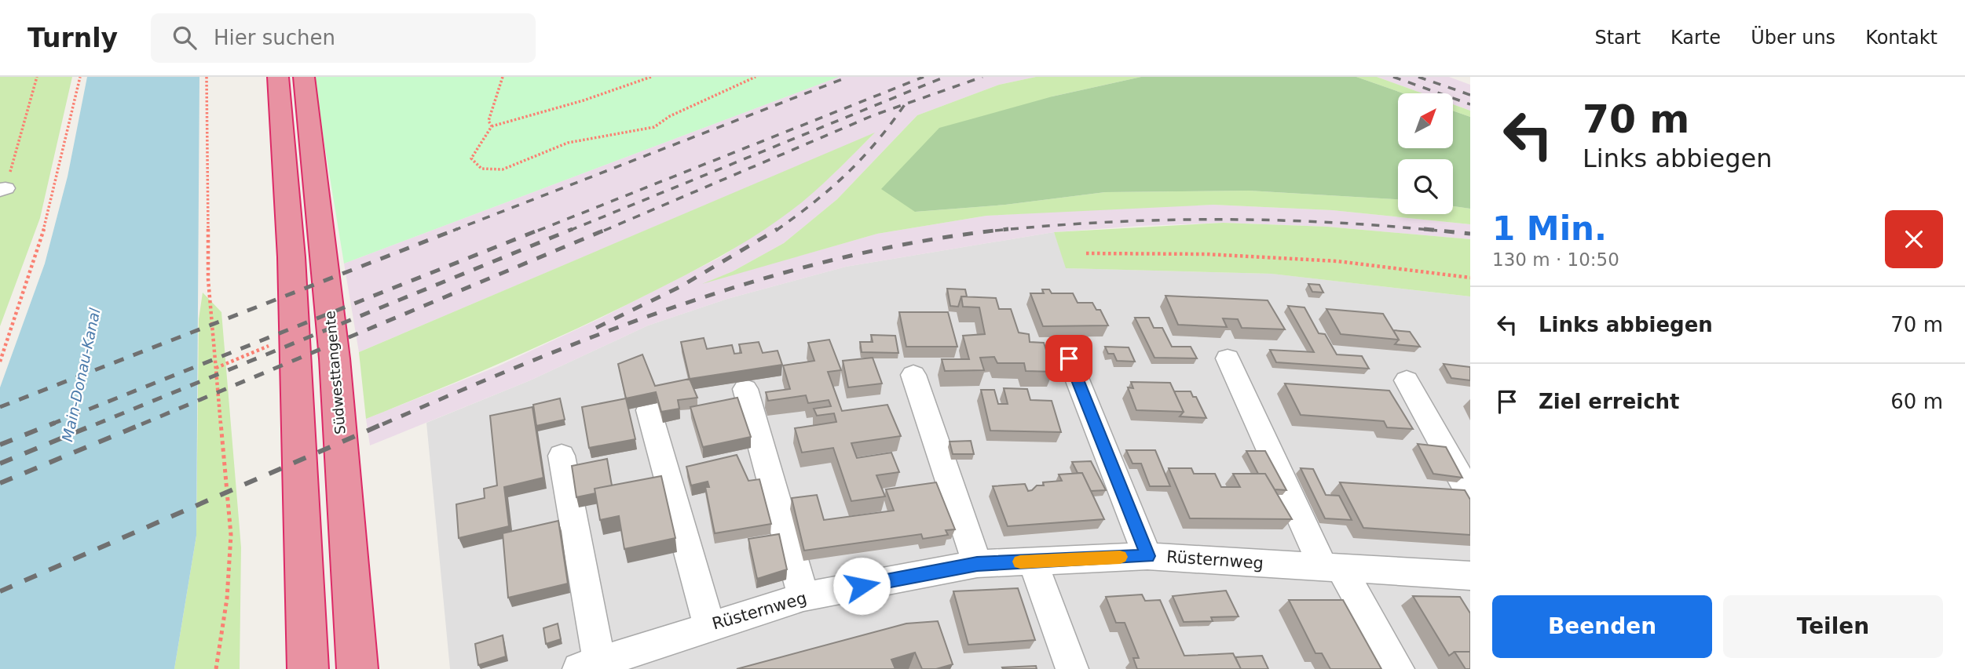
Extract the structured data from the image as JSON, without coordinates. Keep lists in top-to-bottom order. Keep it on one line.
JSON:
{"streets":{"highway":["Südwesttangente"],"street":["Rüsternweg"]},"water":["Main-Donau-Kanal"],"north":"top right","page":{"header":"Turnly","search":"Hier suchen","nav":["Start","Karte","Über uns","Kontakt"],"turn":["70 m","Links abbiegen"],"heading":["1 Min.","130 m · 10:50"],"list":[{"name":"Links abbiegen","value":"70 m"},{"name":"Ziel erreicht","value":"60 m"}],"buttons":["Beenden","Teilen"]}}
